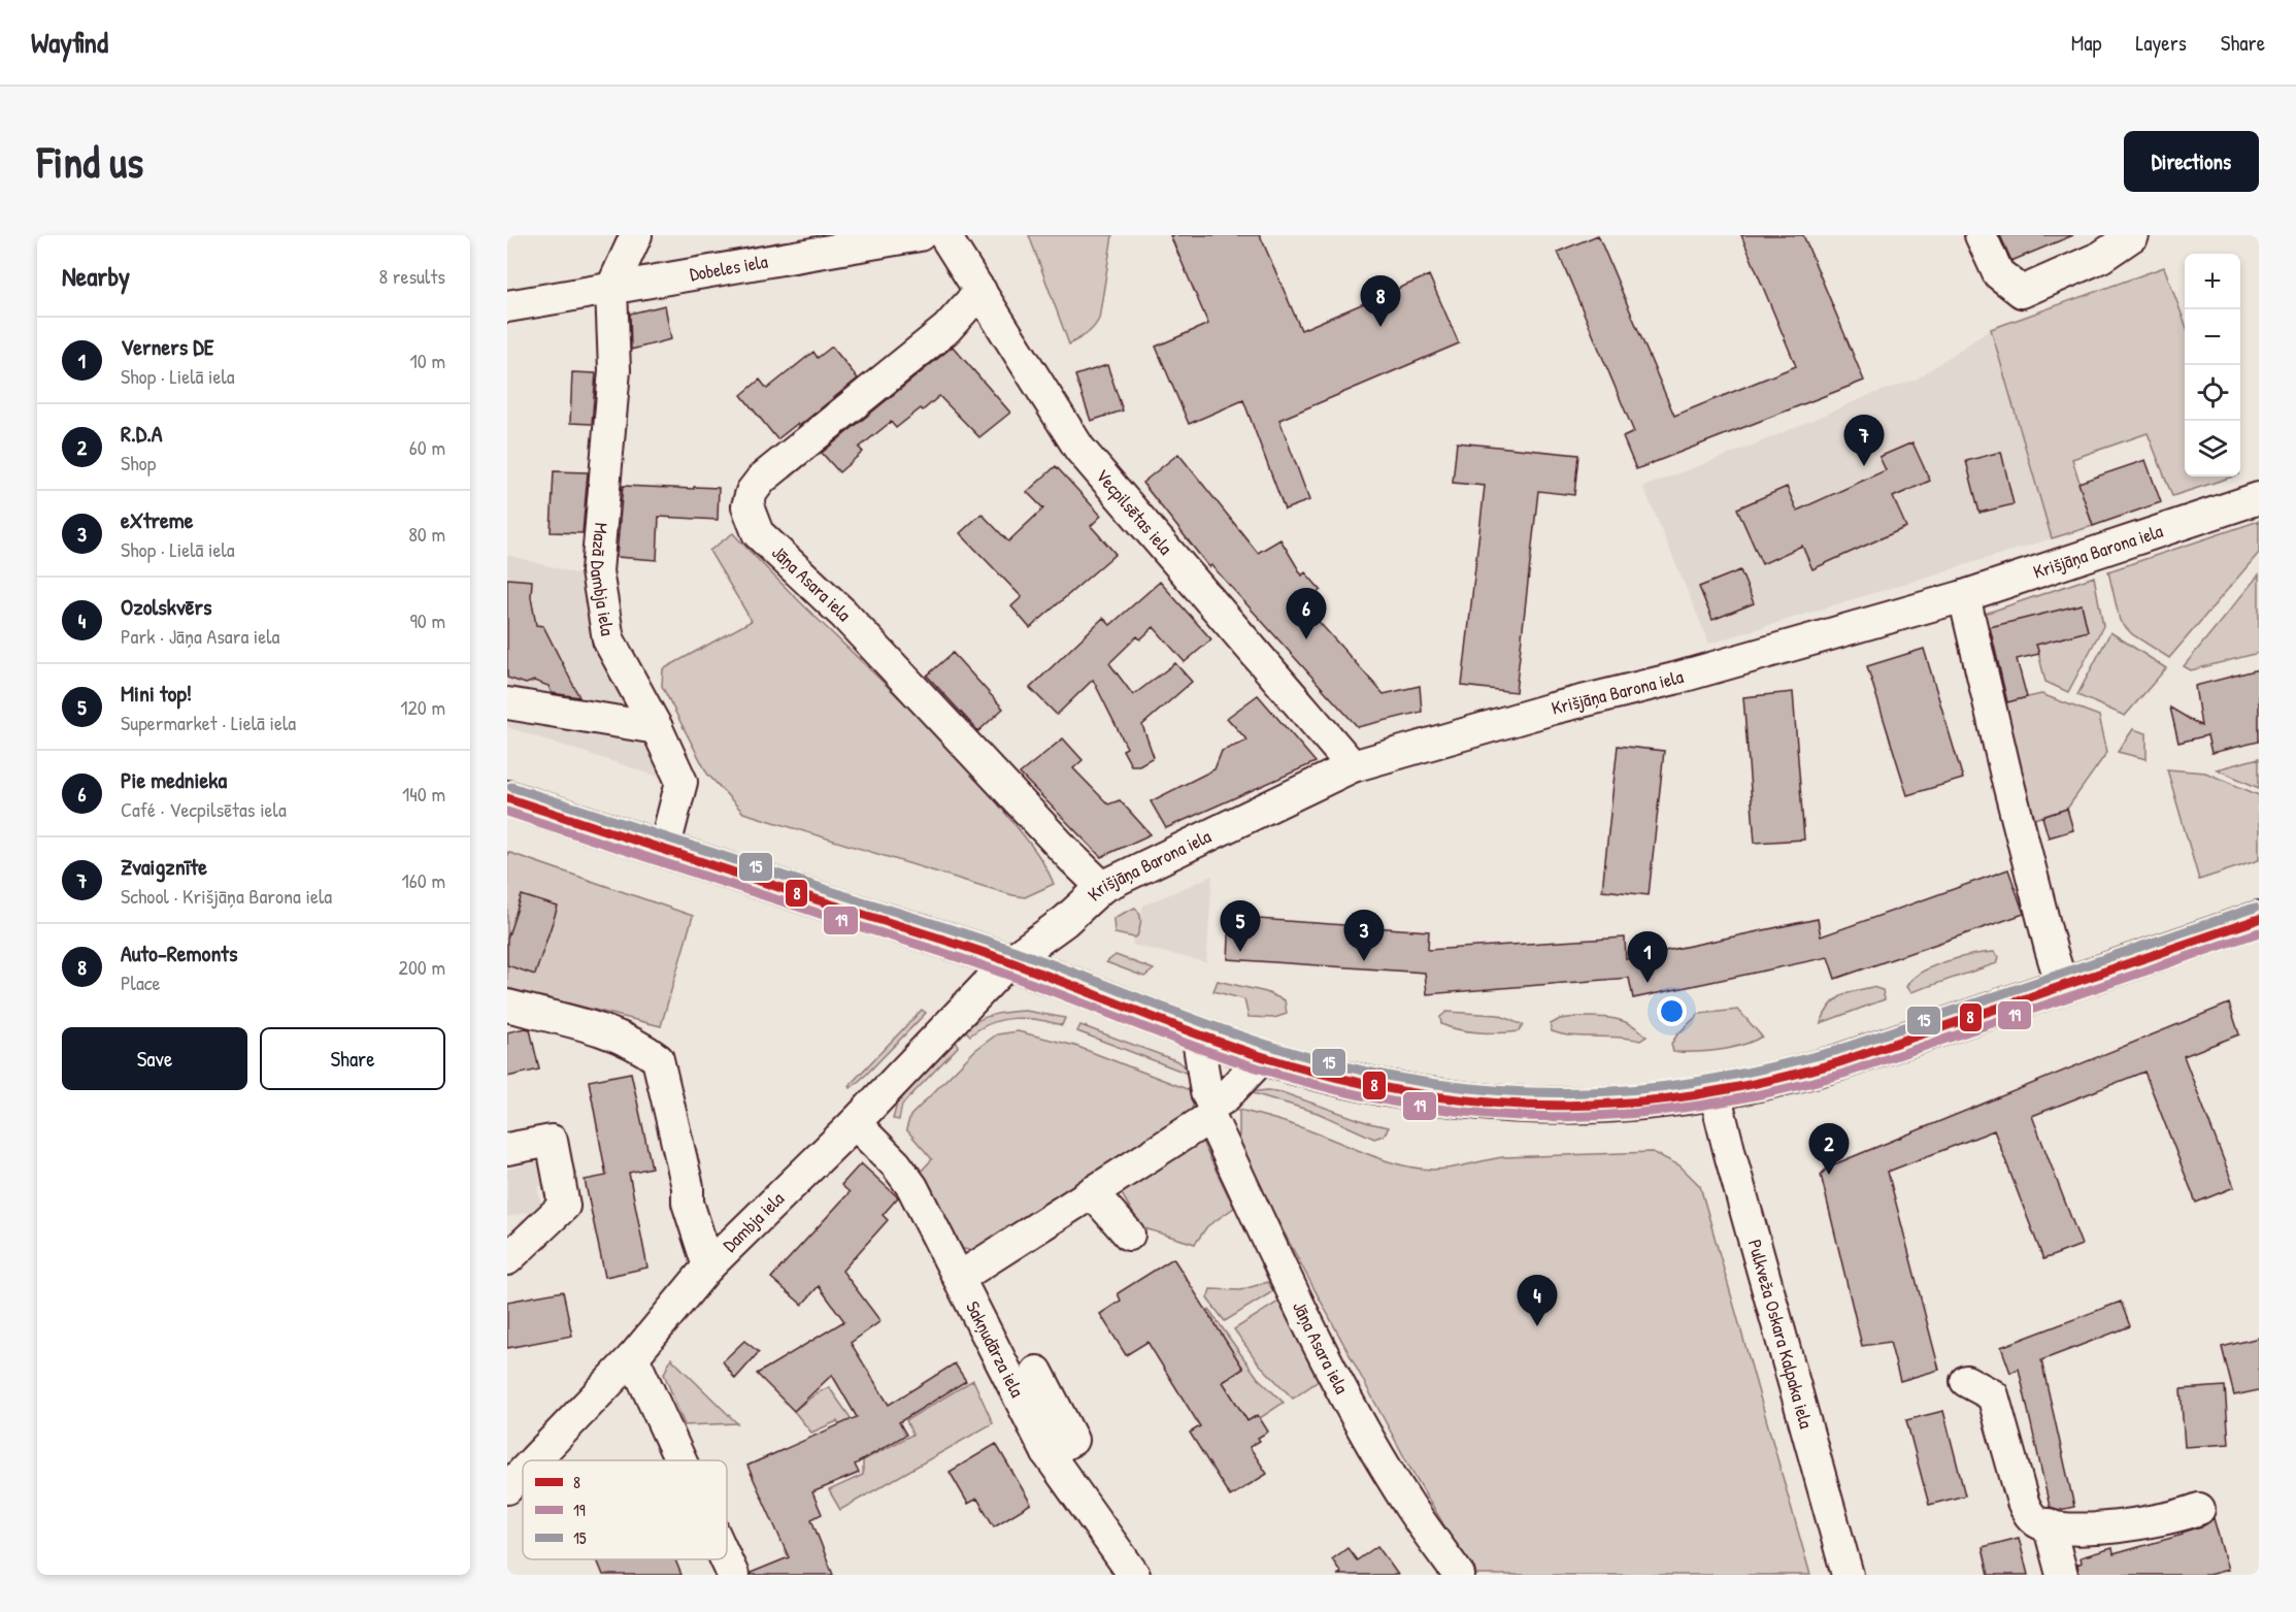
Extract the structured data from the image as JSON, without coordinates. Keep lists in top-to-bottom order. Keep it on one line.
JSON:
{"streets":{"street":["Dobeles iela","Vecpilsētas iela","Krišjāņa Barona iela","Mazā Dambja iela","Jāņa Asara iela","Dambja iela","Pulkveža Oskara Kalpaka iela","Sakņudārza iela"]},"crossings":[["Dobeles iela","Mazā Dambja iela"],["Vecpilsētas iela","Krišjāņa Barona iela"],["Vecpilsētas iela","Jāņa Asara iela"],["Krišjāņa Barona iela","Jāņa Asara iela"],["Krišjāņa Barona iela","Dambja iela"],["Dambja iela","Sakņudārza iela"]],"lines":["transit line 15","transit line 8","transit line 19"],"legend":["8","19","15"],"page":{"header":"Wayfind","nav":["Map","Layers","Share"],"buttons":["Directions",["Save","Share"]],"title":"Find us","heading":["Nearby","8 results"],"map_buttons":["+","−"],"pins":["8","7","6","5","3","1","2","4"],"list":[{"mark":"1","name":"Verners DE","note":"Shop · Lielā iela","value":"10 m"},{"mark":"2","name":"R.D.A","note":"Shop","value":"60 m"},{"mark":"3","name":"eXtreme","note":"Shop · Lielā iela","value":"80 m"},{"mark":"4","name":"Ozolskvērs","note":"Park · Jāņa Asara iela","value":"90 m"},{"mark":"5","name":"Mini top!","note":"Supermarket · Lielā iela","value":"120 m"},{"mark":"6","name":"Pie mednieka","note":"Café · Vecpilsētas iela","value":"140 m"},{"mark":"7","name":"Zvaigznīte","note":"School · Krišjāņa Barona iela","value":"160 m"},{"mark":"8","name":"Auto-Remonts","note":"Place","value":"200 m"}]}}
